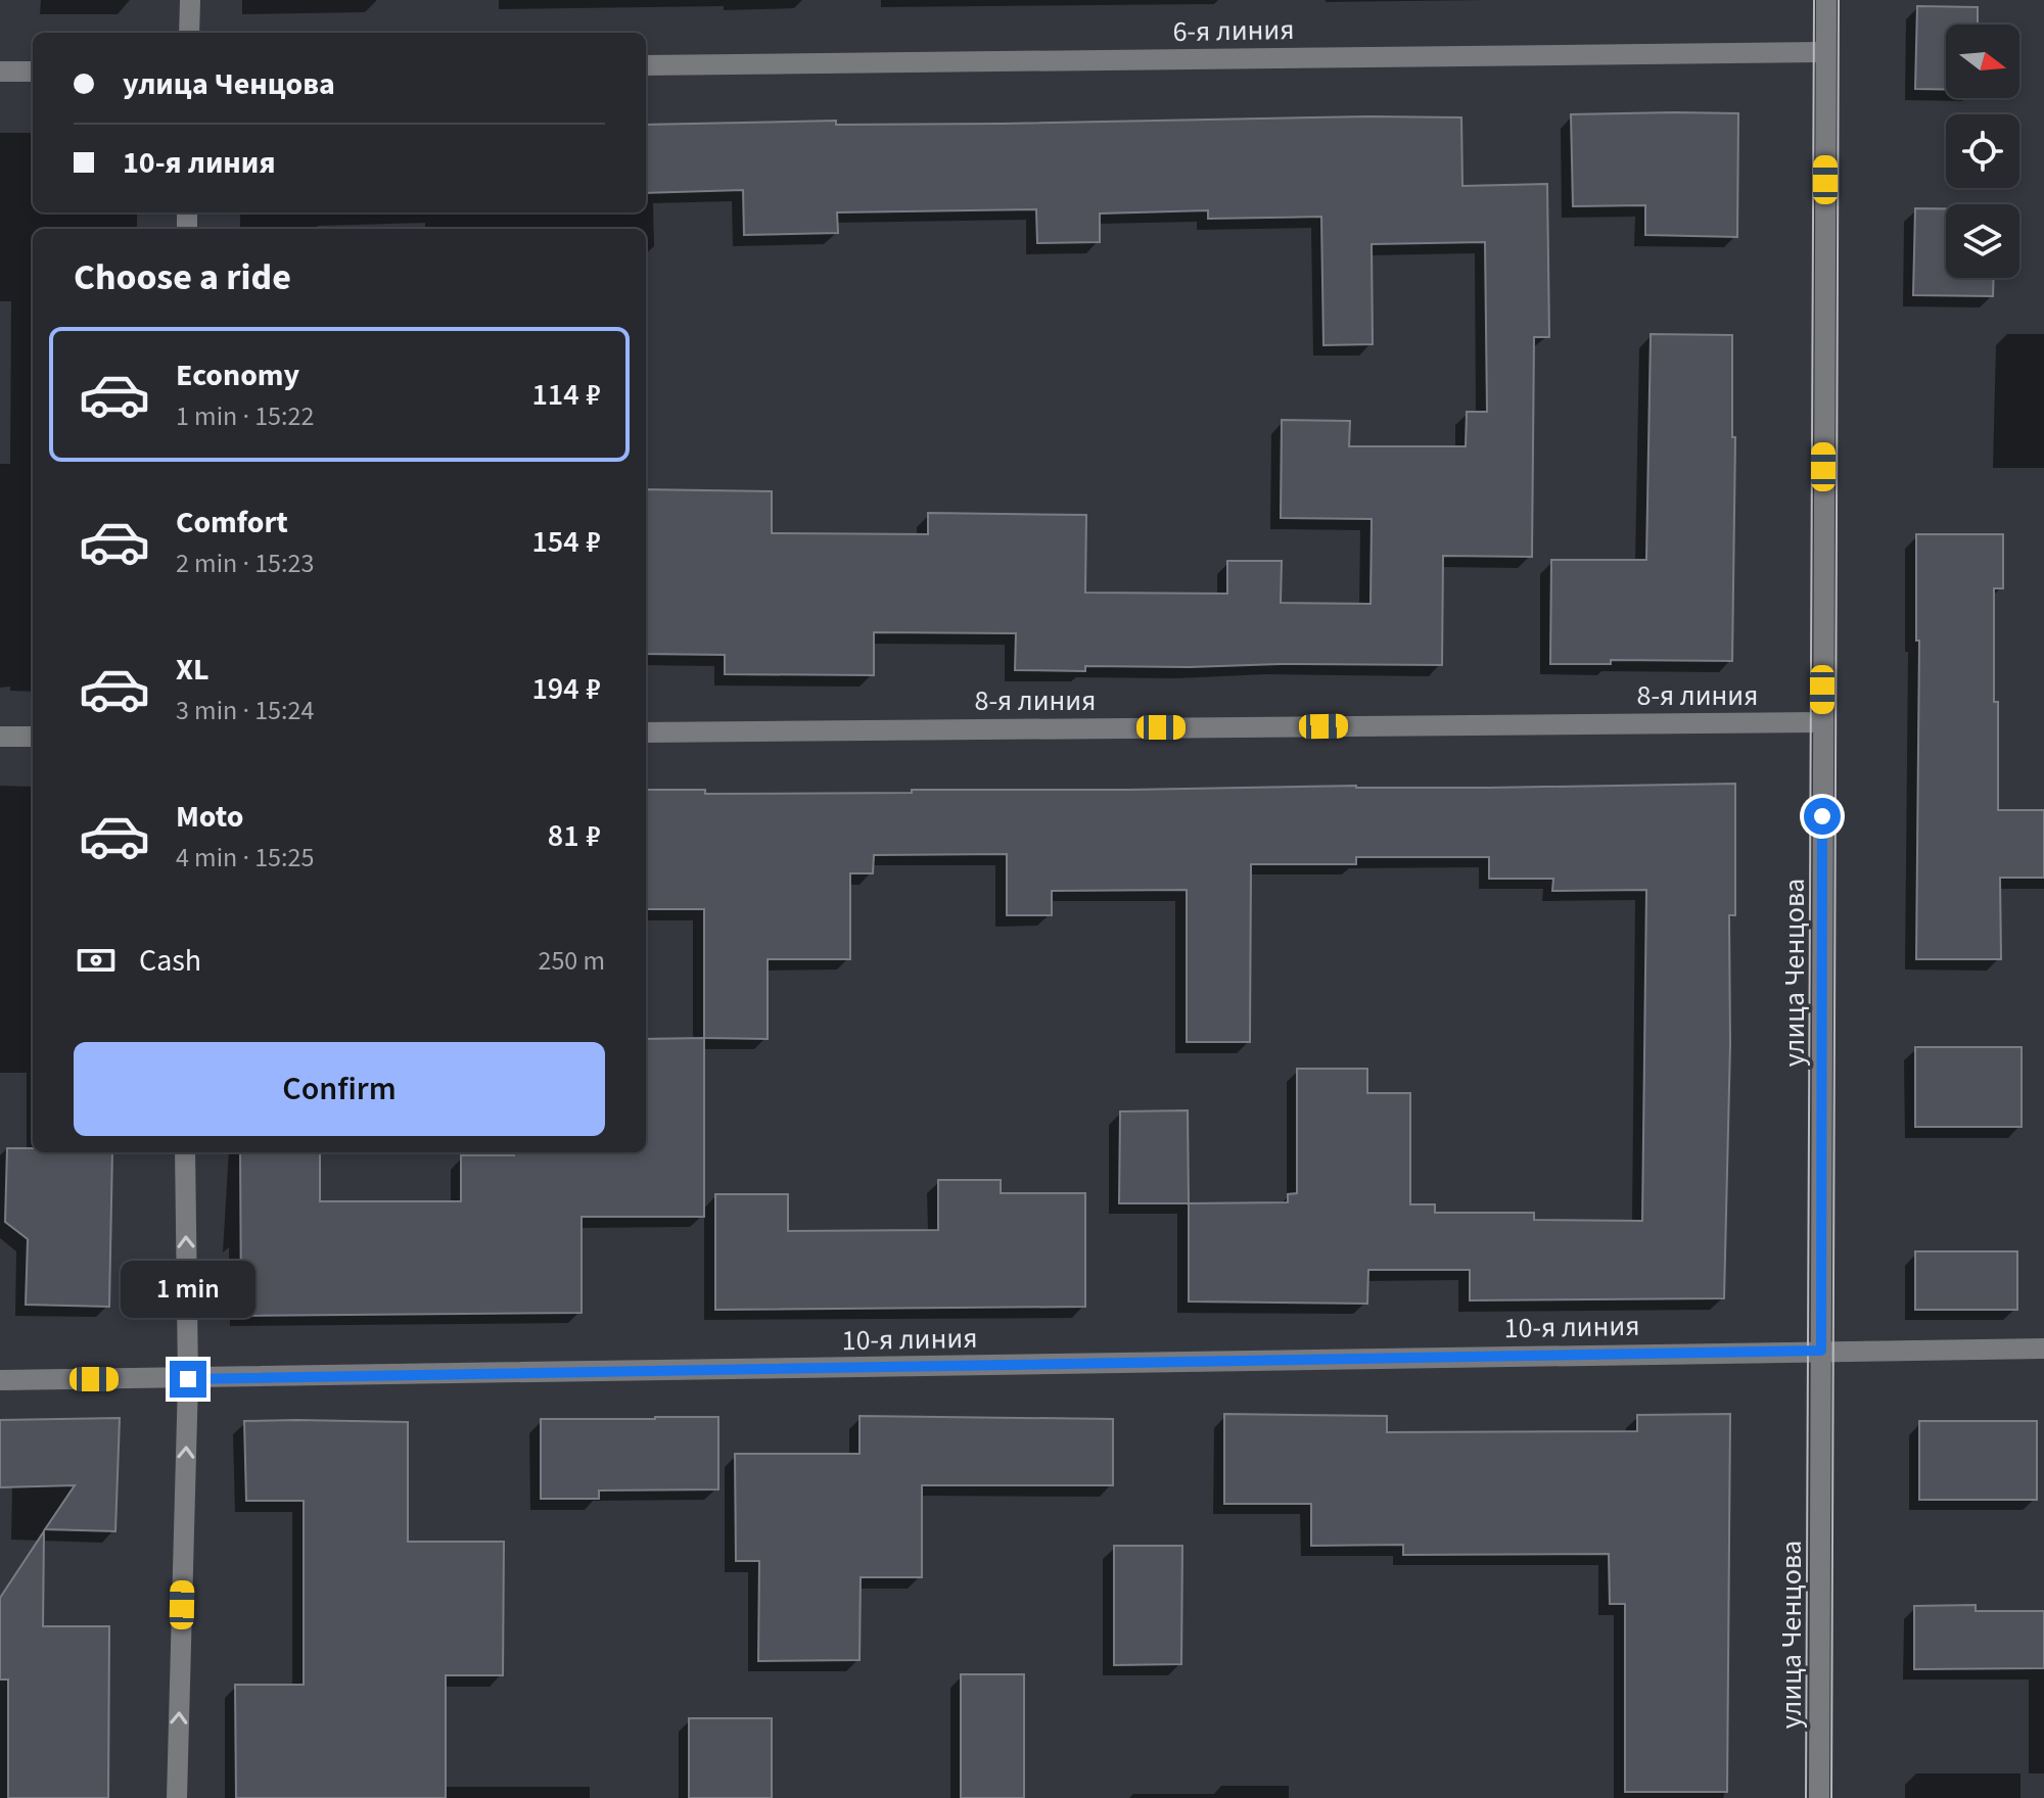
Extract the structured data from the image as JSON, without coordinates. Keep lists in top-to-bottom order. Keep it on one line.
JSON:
{"streets":{"street":["6-я линия","8-я линия","улица Ченцова","10-я линия"]},"crossings":[["6-я линия","улица Ченцова"],["8-я линия","улица Ченцова"],["улица Ченцова","10-я линия"]],"north":"right","page":{"banner":["улица Ченцова","10-я линия"],"heading":"Choose a ride","list":[{"name":"Economy","note":"1 min · 15:22","value":"114 ₽"},{"name":"Comfort","note":"2 min · 15:23","value":"154 ₽"},{"name":"XL","note":"3 min · 15:24","value":"194 ₽"},{"name":"Moto","note":"4 min · 15:25","value":"81 ₽"}],"pay":["Cash","250 m"],"buttons":"Confirm","bubble":"1 min"}}
